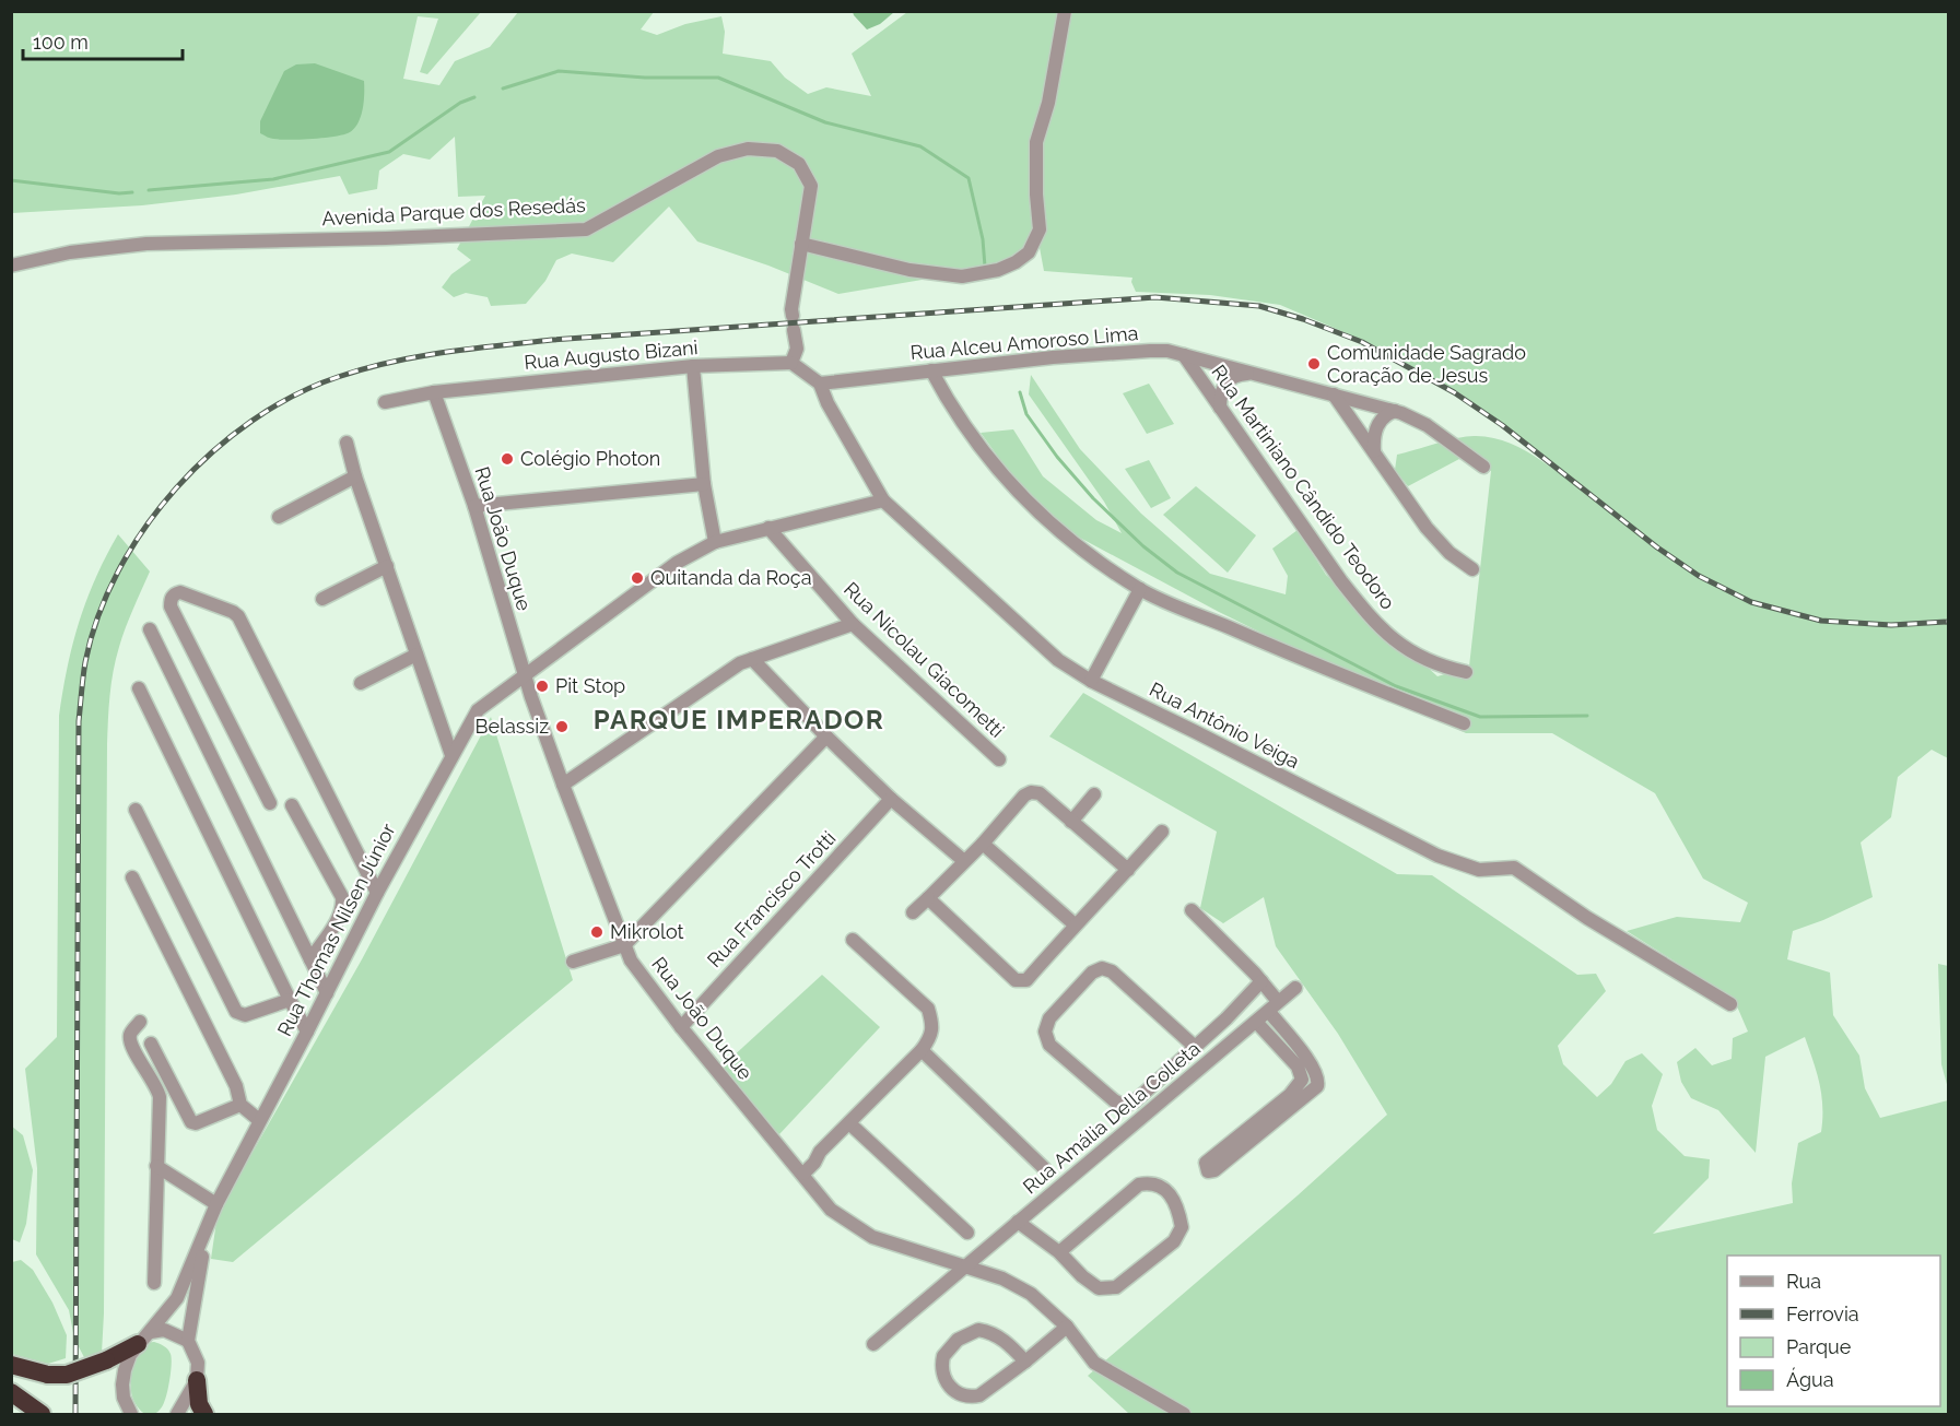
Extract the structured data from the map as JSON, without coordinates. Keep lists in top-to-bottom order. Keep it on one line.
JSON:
{"streets":{"street":["Avenida Parque dos Resedás","Rua Alceu Amoroso Lima","Rua Augusto Bizani","Rua Martiniano Cândido Teodoro","Rua João Duque","Rua Nicolau Giacometti","Rua Antônio Veiga","Rua Francisco Trotti","Rua Thomas Nilsen Júnior","Rua Amália Della Colleta"]},"crossings":[["Avenida Parque dos Resedás","Rua Augusto Bizani"],["Avenida Parque dos Resedás","Rua Antônio Veiga"],["Rua Alceu Amoroso Lima","Rua Martiniano Cândido Teodoro"],["Rua Alceu Amoroso Lima","Rua Antônio Veiga"],["Rua Augusto Bizani","Rua João Duque"],["Rua Augusto Bizani","Rua Antônio Veiga"],["Rua João Duque","Rua Francisco Trotti"],["Rua João Duque","Rua Thomas Nilsen Júnior"],["Rua João Duque","Rua Amália Della Colleta"],["Rua Nicolau Giacometti","Rua Thomas Nilsen Júnior"],["Rua Antônio Veiga","Rua Thomas Nilsen Júnior"]],"districts":["PARQUE IMPERADOR"],"places":["Comunidade Sagrado Coração de Jesus","Colégio Photon","Quitanda da Roça","Pit Stop","Belassiz","Mikrolot"],"legend":["Rua","Ferrovia","Parque","Água"],"scale_bar":"100 m"}
